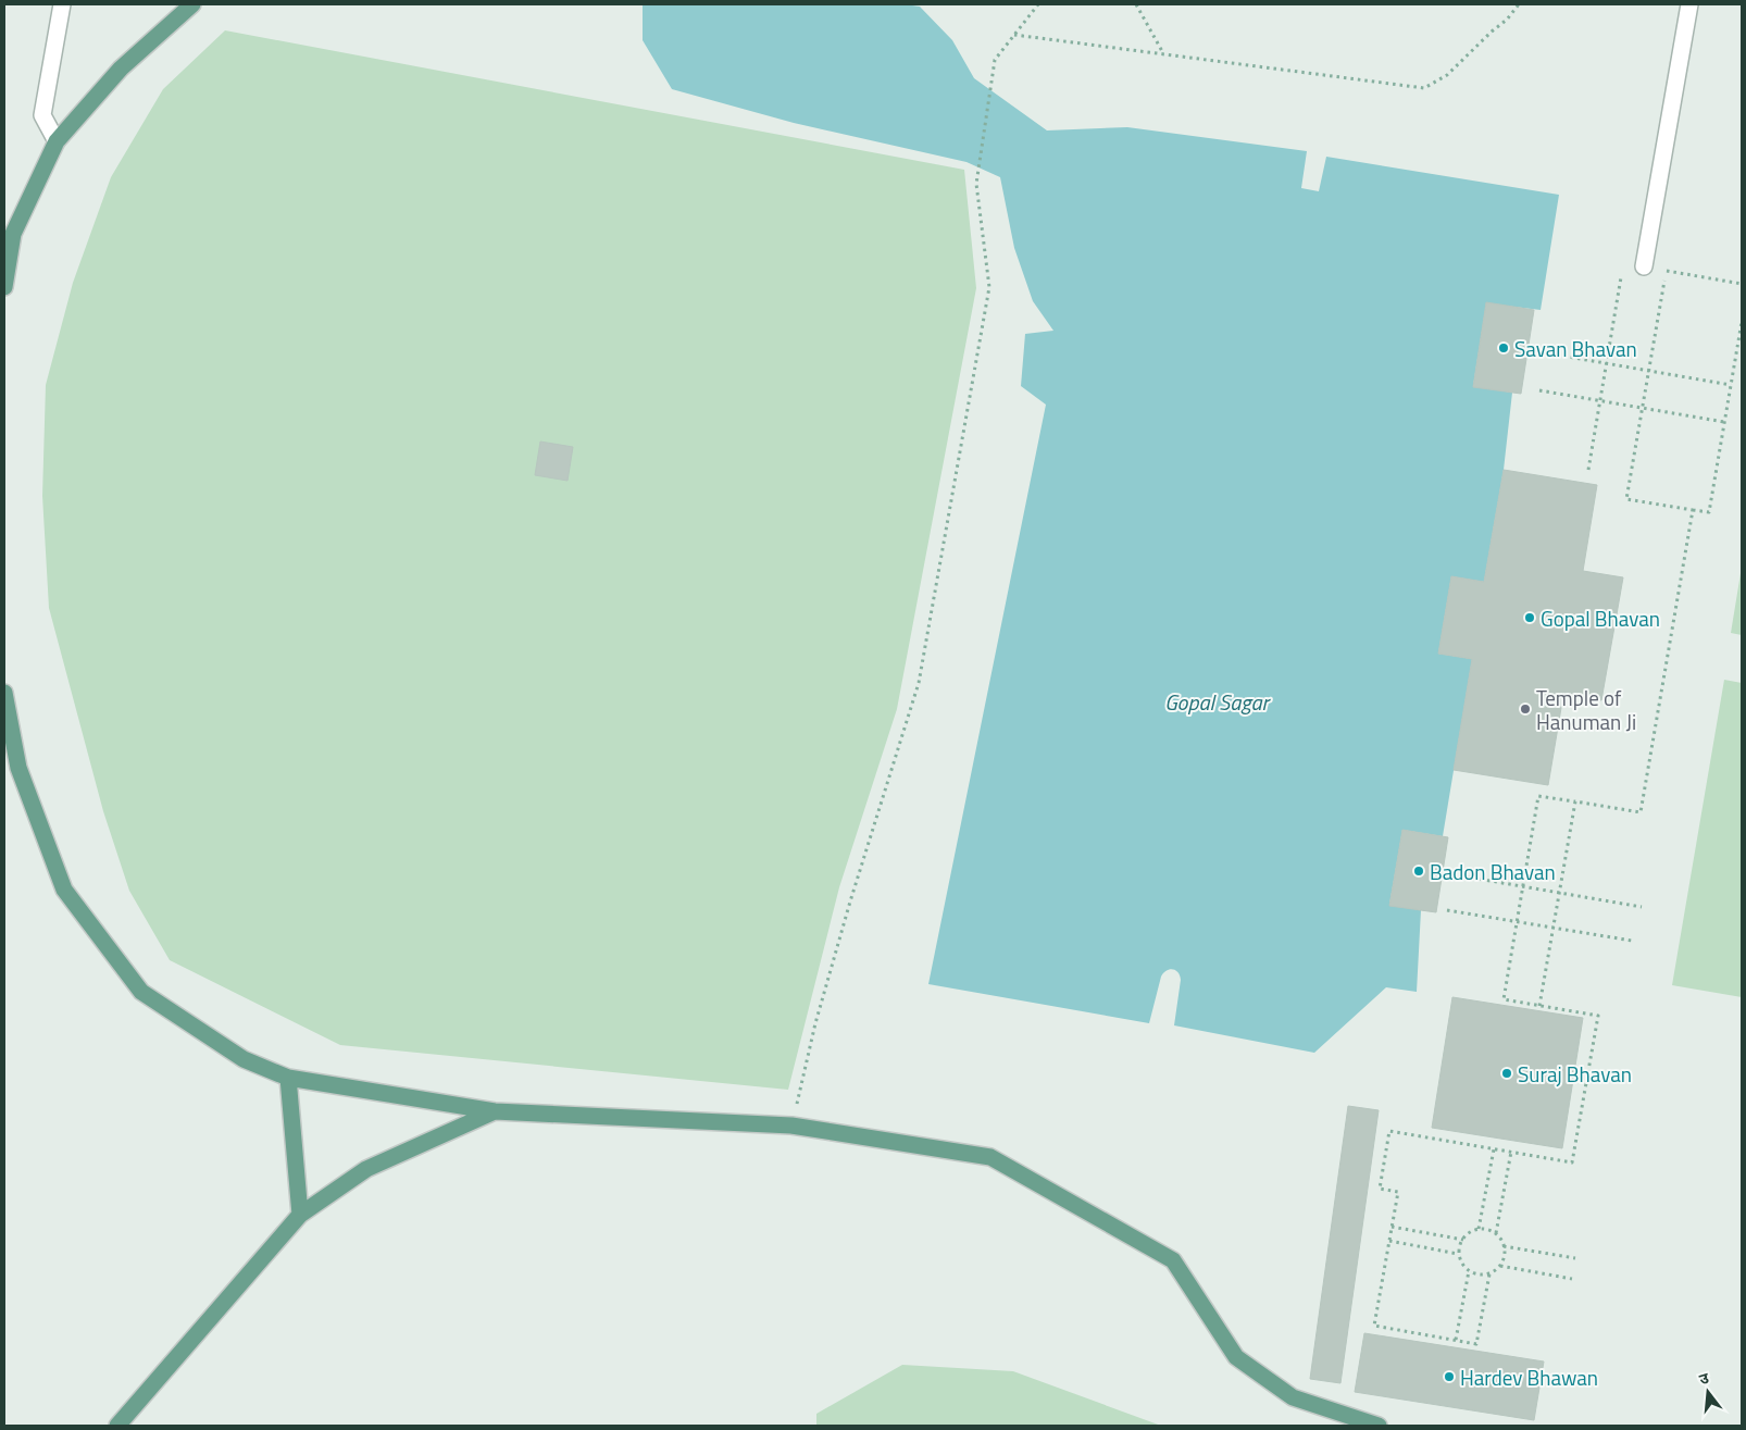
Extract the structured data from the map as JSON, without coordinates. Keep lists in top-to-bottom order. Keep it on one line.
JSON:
{"water":["Gopal Sagar"],"places":["Savan Bhavan","Gopal Bhavan","Temple of Hanuman Ji","Badon Bhavan","Suraj Bhavan","Hardev Bhawan"],"north":"top"}
